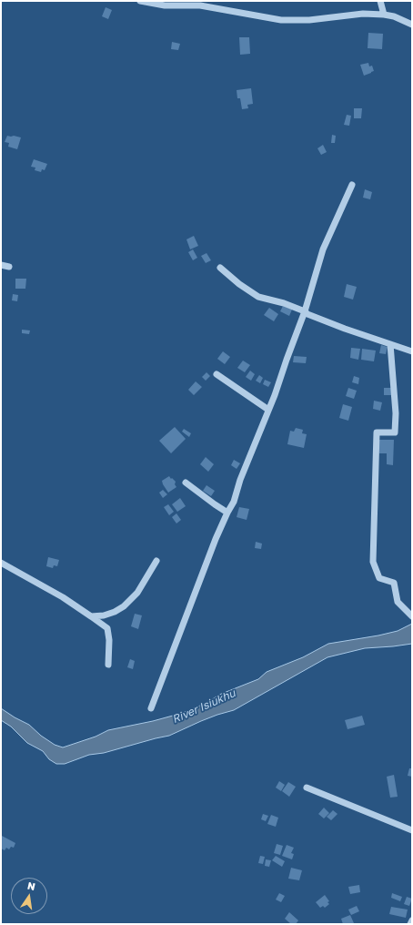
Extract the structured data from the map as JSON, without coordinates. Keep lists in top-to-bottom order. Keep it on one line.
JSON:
{"water":["River Isiukhu"],"north":"top"}
